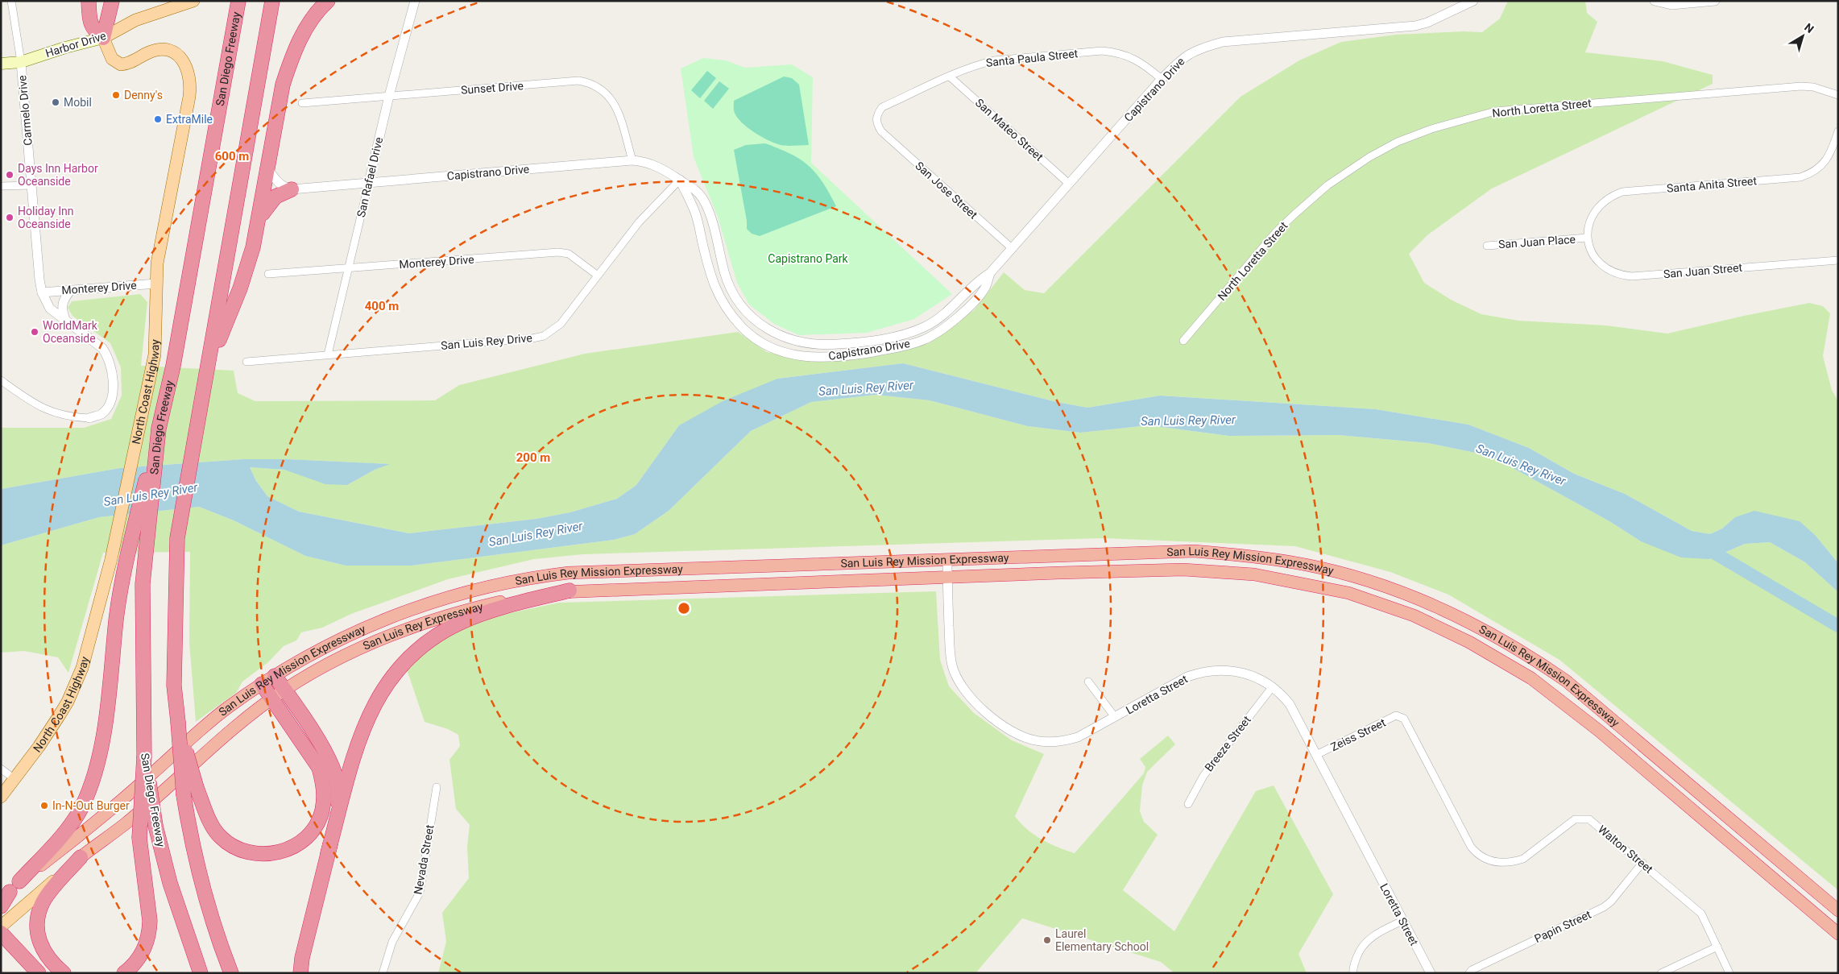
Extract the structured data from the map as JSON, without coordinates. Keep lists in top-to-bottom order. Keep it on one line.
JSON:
{"streets":{"highway":["San Diego Freeway","San Luis Rey Mission Expressway","San Luis Rey Expressway"],"main road":["Harbor Drive","North Coast Highway"],"street":["Santa Paula Street","Sunset Drive","Capistrano Drive","North Loretta Street","Carmelo Drive","San Mateo Street","San Rafael Drive","Santa Anita Street","San Jose Street","San Juan Place","Monterey Drive","San Juan Street","San Luis Rey Drive","Loretta Street","Zeiss Street","Breeze Street","Walton Street","Nevada Street","Papin Street"]},"crossings":[["Harbor Drive","Carmelo Drive"],["Harbor Drive","North Coast Highway"],["Santa Paula Street","Capistrano Drive"],["Santa Paula Street","San Mateo Street"],["Santa Paula Street","San Jose Street"],["Sunset Drive","Capistrano Drive"],["Sunset Drive","San Rafael Drive"],["Capistrano Drive","San Mateo Street"],["Capistrano Drive","San Rafael Drive"],["Capistrano Drive","San Jose Street"],["Capistrano Drive","San Luis Rey Drive"],["Carmelo Drive","Monterey Drive"],["San Rafael Drive","Monterey Drive"],["San Rafael Drive","San Luis Rey Drive"],["Santa Anita Street","San Juan Place"],["Santa Anita Street","San Juan Street"],["San Juan Place","San Juan Street"],["Monterey Drive","San Luis Rey Drive"],["Monterey Drive","North Coast Highway"],["San Luis Rey Mission Expressway","San Luis Rey Expressway"],["San Luis Rey Mission Expressway","Loretta Street"],["Loretta Street","Zeiss Street"],["Loretta Street","Breeze Street"],["Zeiss Street","Walton Street"],["Walton Street","Papin Street"]],"water":["San Luis Rey River"],"parks":["Capistrano Park"],"places":["Denny's","Mobil","ExtraMile","Days Inn Harbor Oceanside","Holiday Inn Oceanside","WorldMark Oceanside","In-N-Out Burger","Laurel Elementary School"],"north":"top right","rings":["600 m","400 m","200 m"]}
